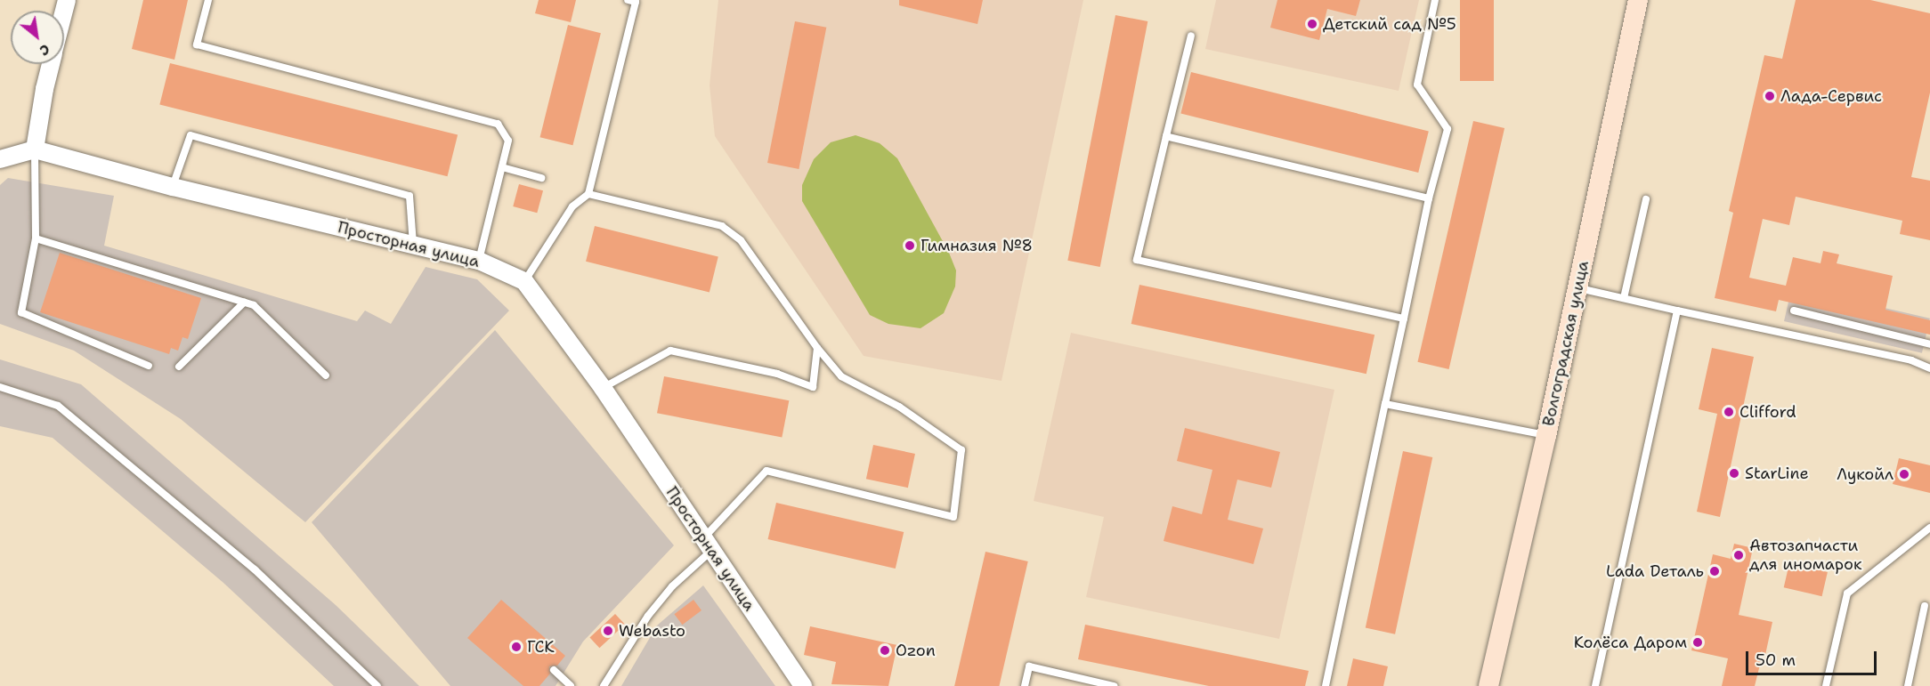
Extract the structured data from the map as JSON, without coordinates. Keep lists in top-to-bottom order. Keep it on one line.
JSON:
{"streets":{"main road":["Волгоградская улица"],"street":["Просторная улица"]},"places":["Детский сад №5","Лада-Сервис","Гимназия №8","Clifford","StarLine","Лукойл","Автозапчасти для иномарок","Lada Dеталь","Webasto","Колёса Даром","ГСК","Ozon"],"scale_bar":"50 m","north":"bottom right"}
